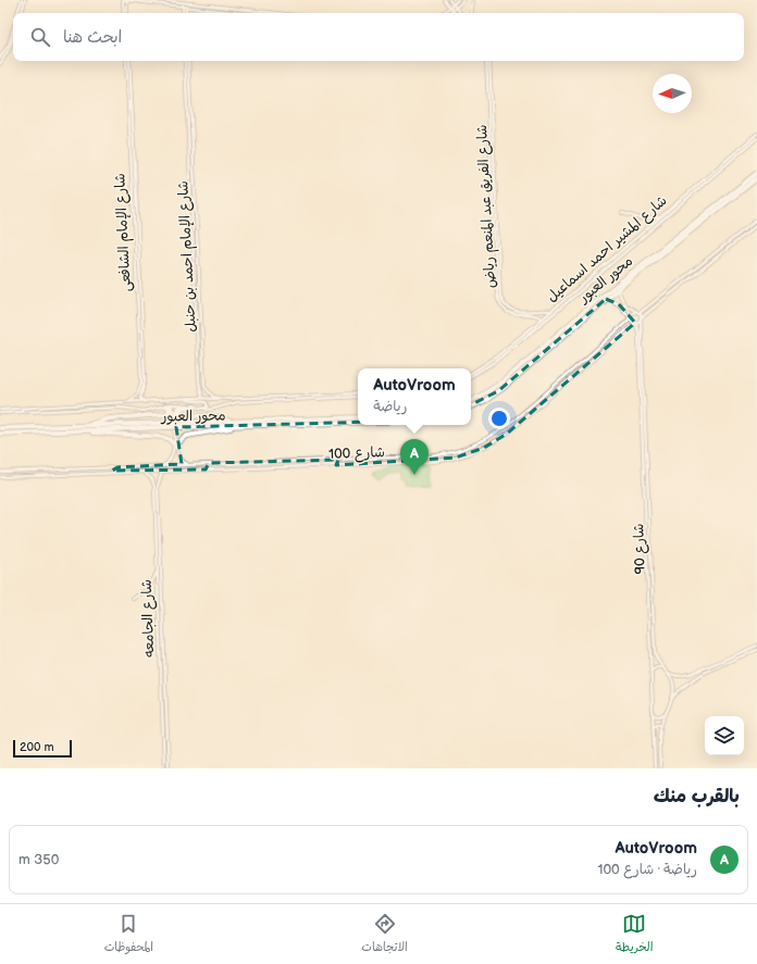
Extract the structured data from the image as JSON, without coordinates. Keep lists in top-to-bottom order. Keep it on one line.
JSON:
{"streets":{"highway":["محور العبور"],"street":["شارع الفريق عبد المنعم رياض","شارع الإمام الشافعى","شارع المشير احمد اسماعيل","شارع الإمام احمد بن حنبل","شارع 100","شارع 90","شارع الجامعه"]},"crossings":[["شارع 100","شارع 90"],["شارع 100","شارع الجامعه"]],"scale_bar":"200 m","north":"left","page":{"search":"ابحث هنا","popup":["AutoVroom","رياضة"],"pins":"A","scale":"200 m","heading":"بالقرب منك","list":[{"mark":"A","name":"AutoVroom","note":"رياضة · شارع 100","value":"350 m"}],"nav":["الخريطة","الاتجاهات","المحفوظات"]}}
